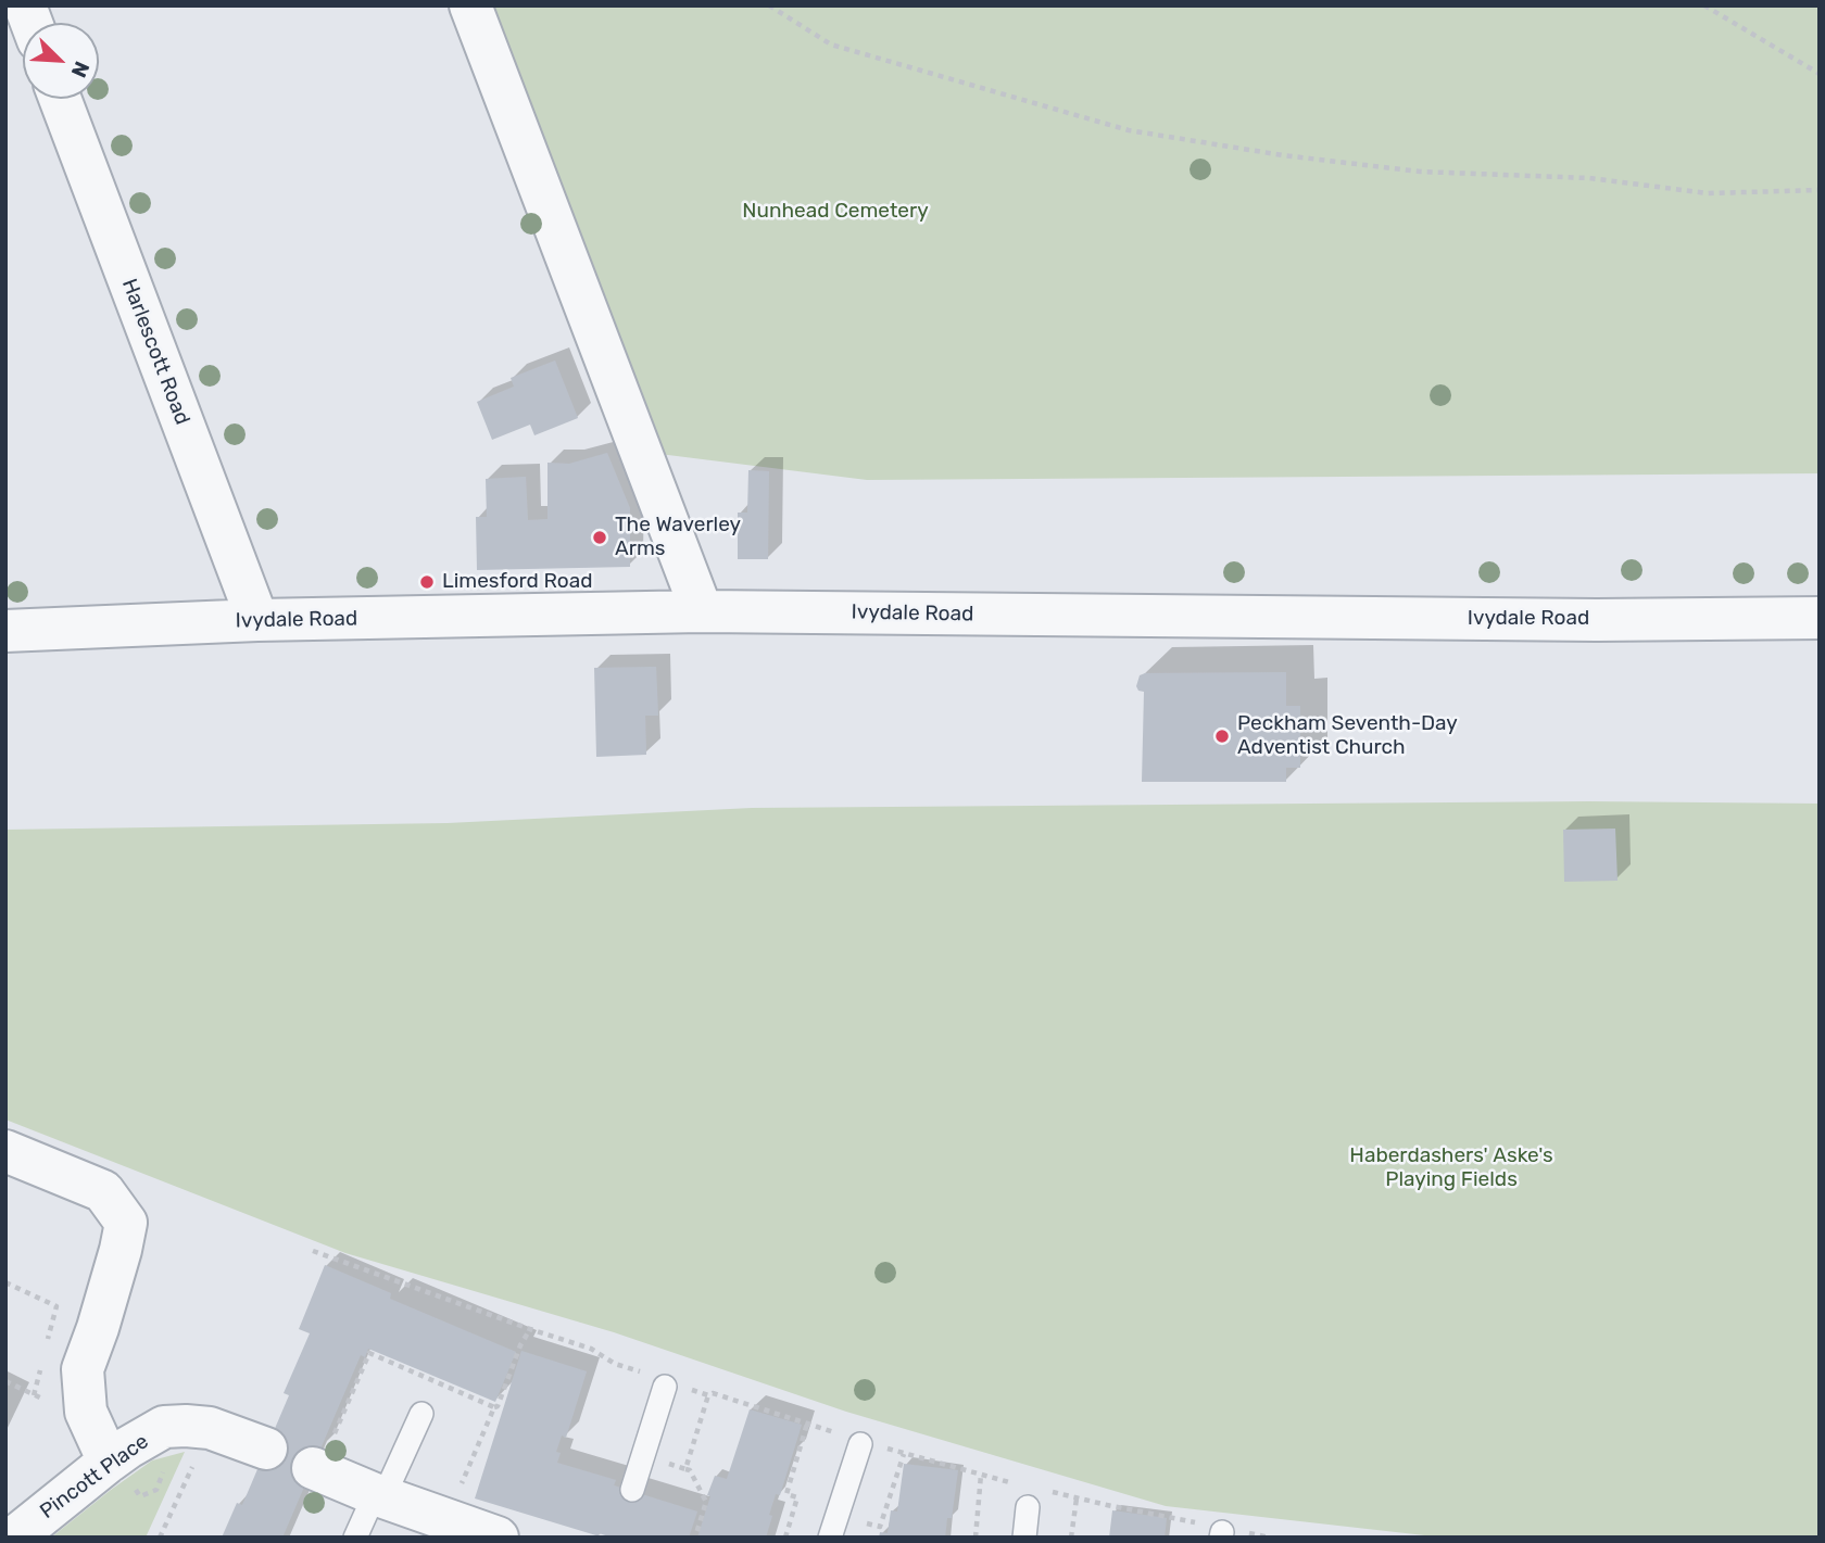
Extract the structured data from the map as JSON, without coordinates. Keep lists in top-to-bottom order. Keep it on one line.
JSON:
{"streets":{"street":["Harlescott Road","Ivydale Road","Pincott Place"]},"crossings":[["Harlescott Road","Ivydale Road"]],"parks":["Nunhead Cemetery","Haberdashers' Aske's Playing Fields"],"places":["The Waverley Arms","Limesford Road","Peckham Seventh-Day Adventist Church"],"north":"bottom right"}
